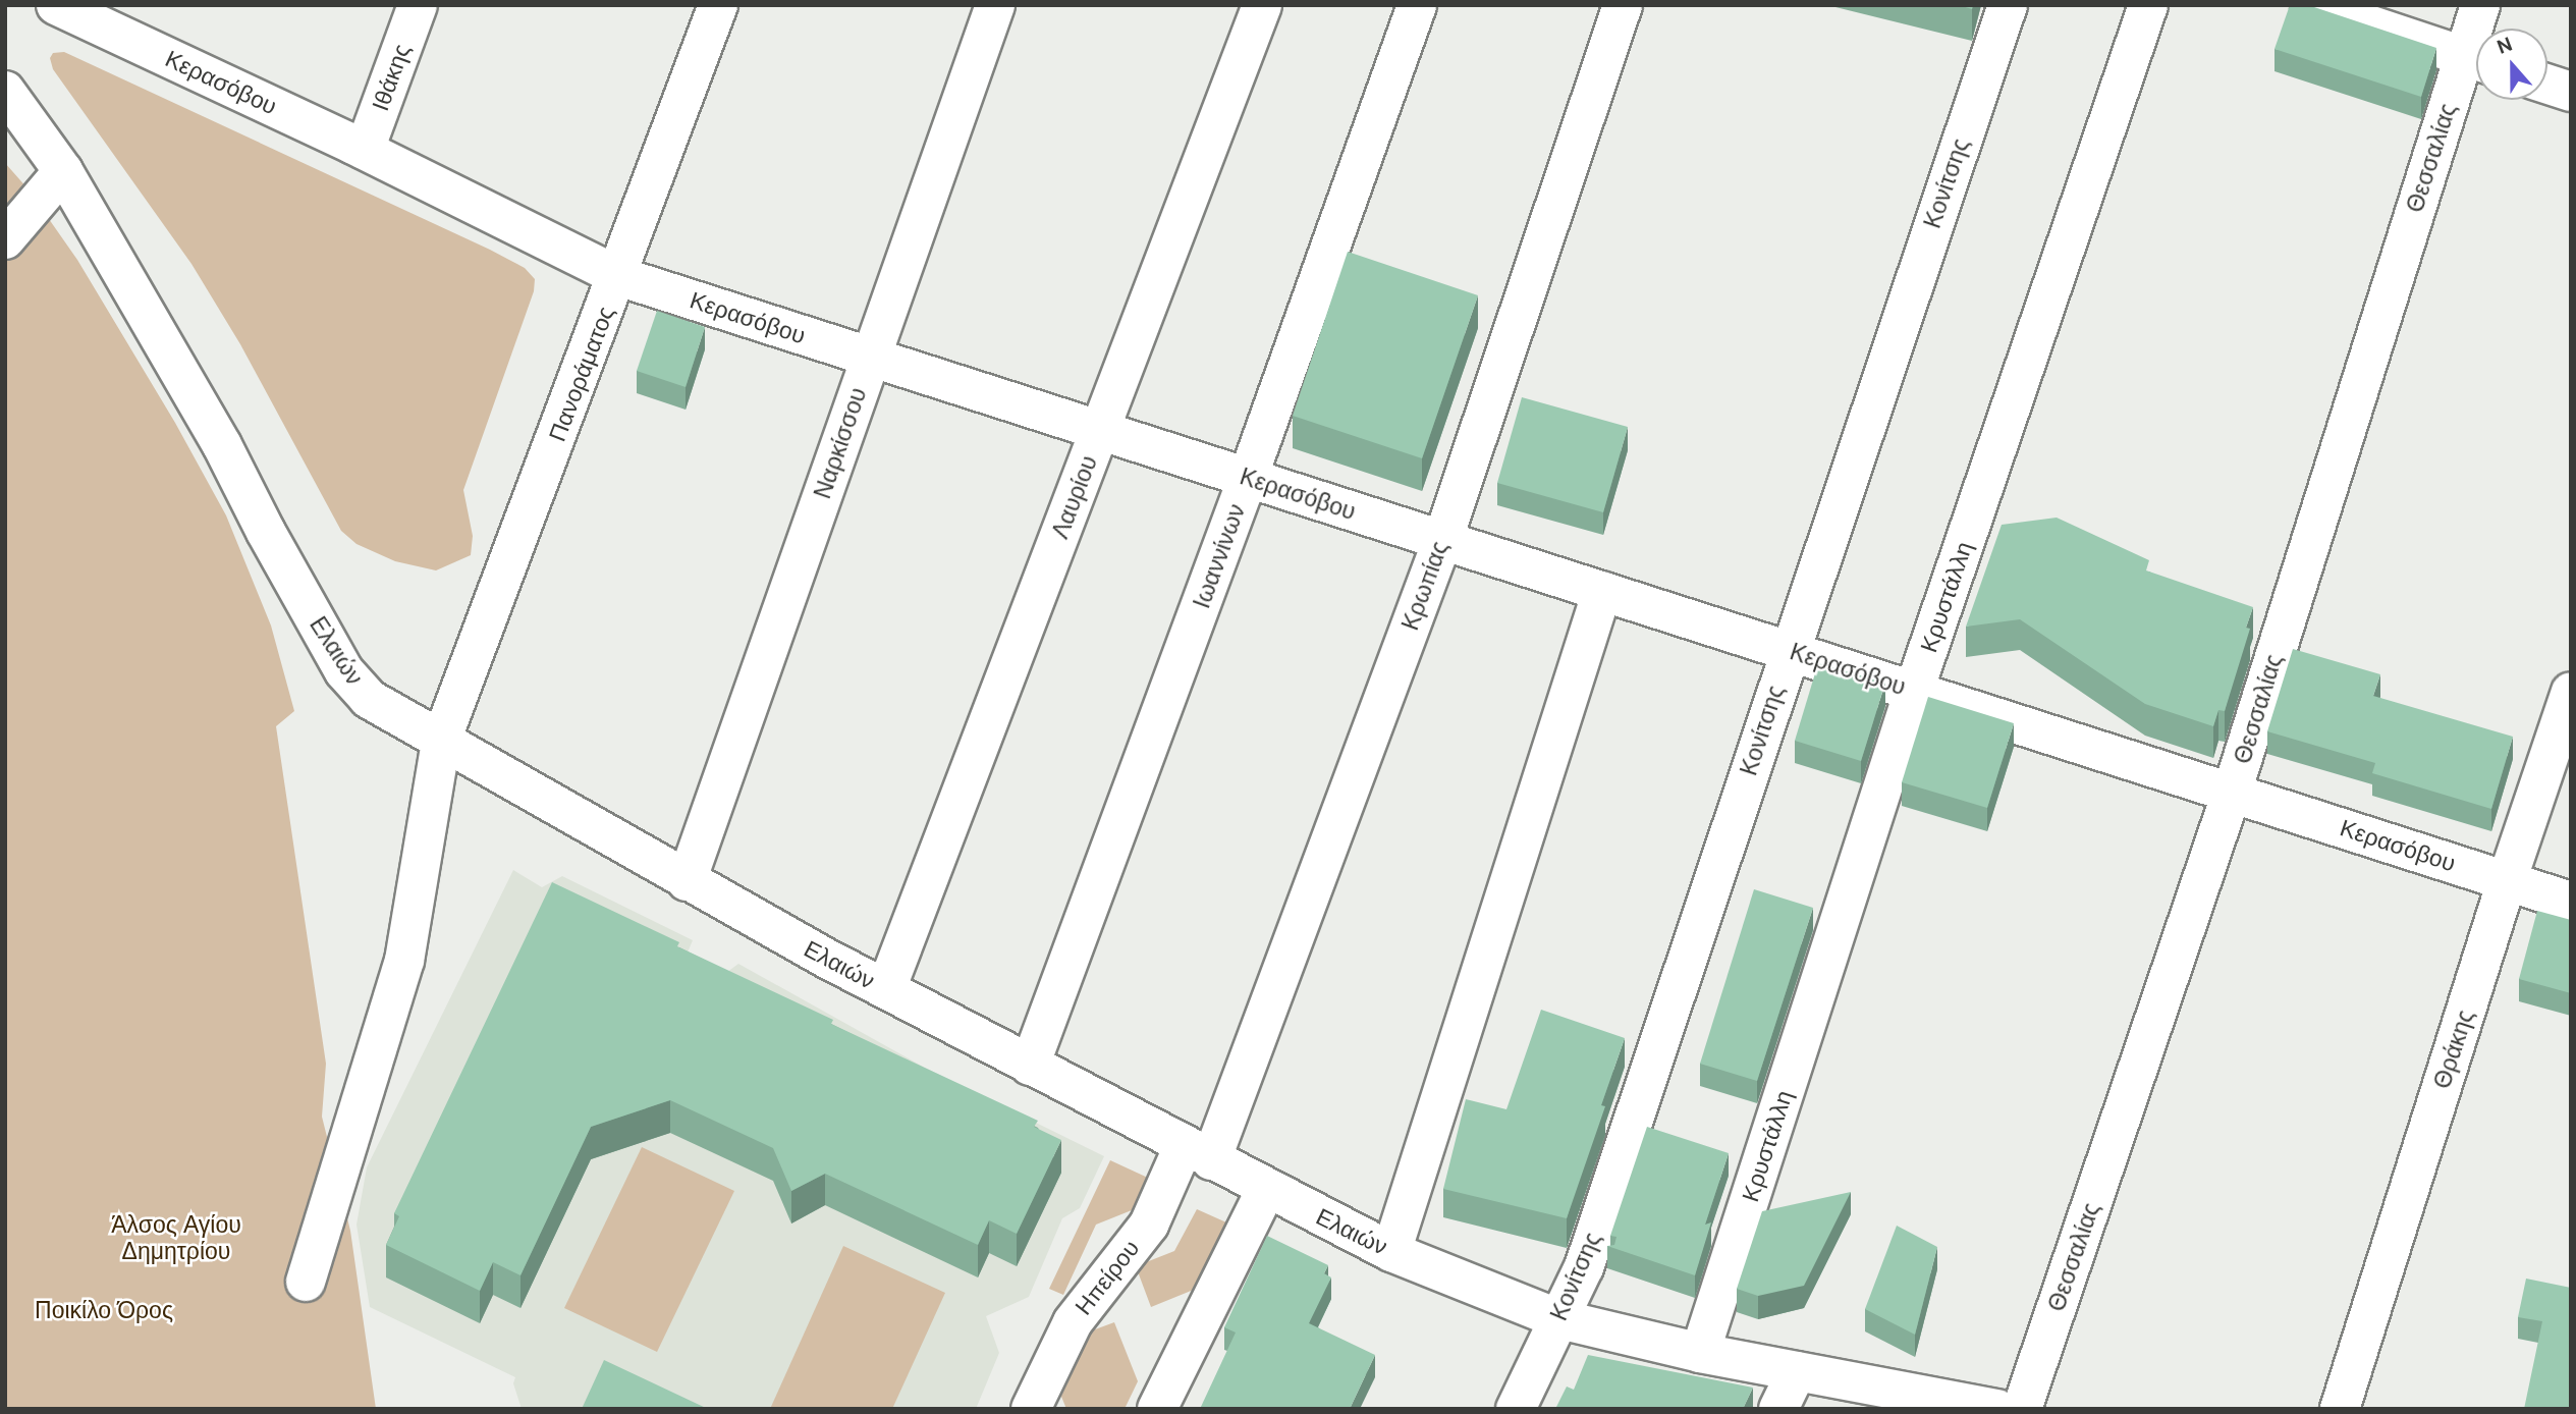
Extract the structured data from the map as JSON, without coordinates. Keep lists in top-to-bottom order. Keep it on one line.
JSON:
{"streets":{"street":["Ιθάκης","Κερασόβου","Θεσσαλίας","Κονίτσης","Πανοράματος","Ναρκίσσου","Λαυρίου","Ιωαννίνων","Κρωπίας","Κρυστάλλη","Ελαιών","Θράκης","Ηπείρου"]},"crossings":[["Ιθάκης","Κερασόβου"],["Κερασόβου","Θεσσαλίας"],["Κερασόβου","Κονίτσης"],["Κερασόβου","Πανοράματος"],["Κερασόβου","Ναρκίσσου"],["Κερασόβου","Λαυρίου"],["Κερασόβου","Ιωαννίνων"],["Κερασόβου","Κρωπίας"],["Κερασόβου","Κρυστάλλη"],["Κερασόβου","Θράκης"],["Κονίτσης","Ελαιών"],["Πανοράματος","Ελαιών"],["Ναρκίσσου","Ελαιών"],["Λαυρίου","Ελαιών"],["Ιωαννίνων","Ελαιών"],["Κρωπίας","Ελαιών"],["Κρωπίας","Ηπείρου"],["Κρυστάλλη","Ελαιών"],["Ελαιών","Ηπείρου"]],"parks":["Άλσος Αγίου Δημητρίου","Ποικίλο Όρος"],"north":"top"}
